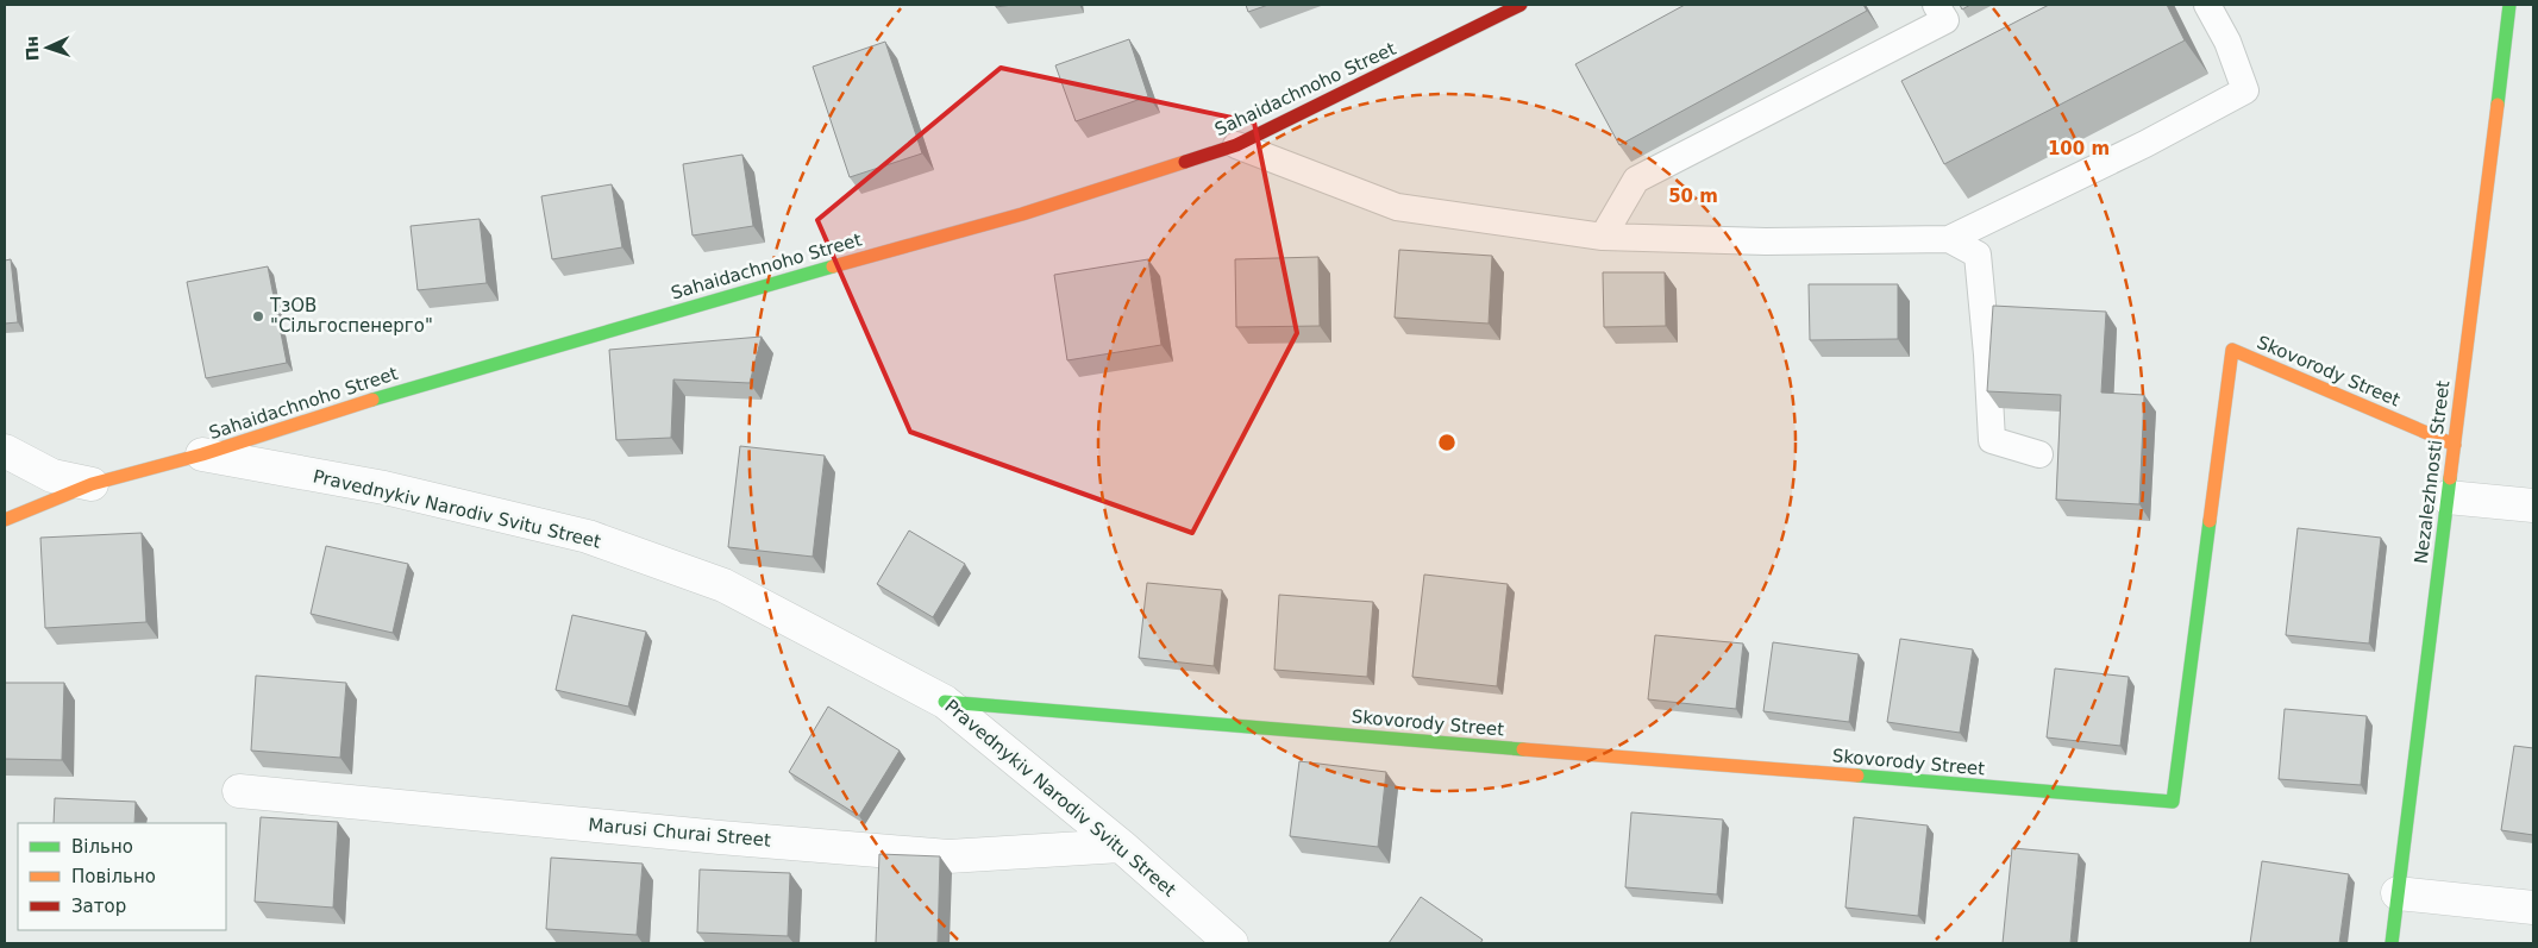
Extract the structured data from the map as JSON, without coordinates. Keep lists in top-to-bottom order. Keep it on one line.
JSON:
{"streets":{"street":["Sahaidachnoho Street","Skovorody Street","Nezalezhnosti Street","Pravednykiv Narodiv Svitu Street","Marusi Churai Street"]},"crossings":[["Sahaidachnoho Street","Pravednykiv Narodiv Svitu Street"],["Skovorody Street","Nezalezhnosti Street"],["Skovorody Street","Pravednykiv Narodiv Svitu Street"],["Pravednykiv Narodiv Svitu Street","Marusi Churai Street"]],"places":["ТзОВ \"Сільгоспенерго\""],"legend":["Вільно","Повільно","Затор"],"north":"left","rings":["100 m","50 m"]}
